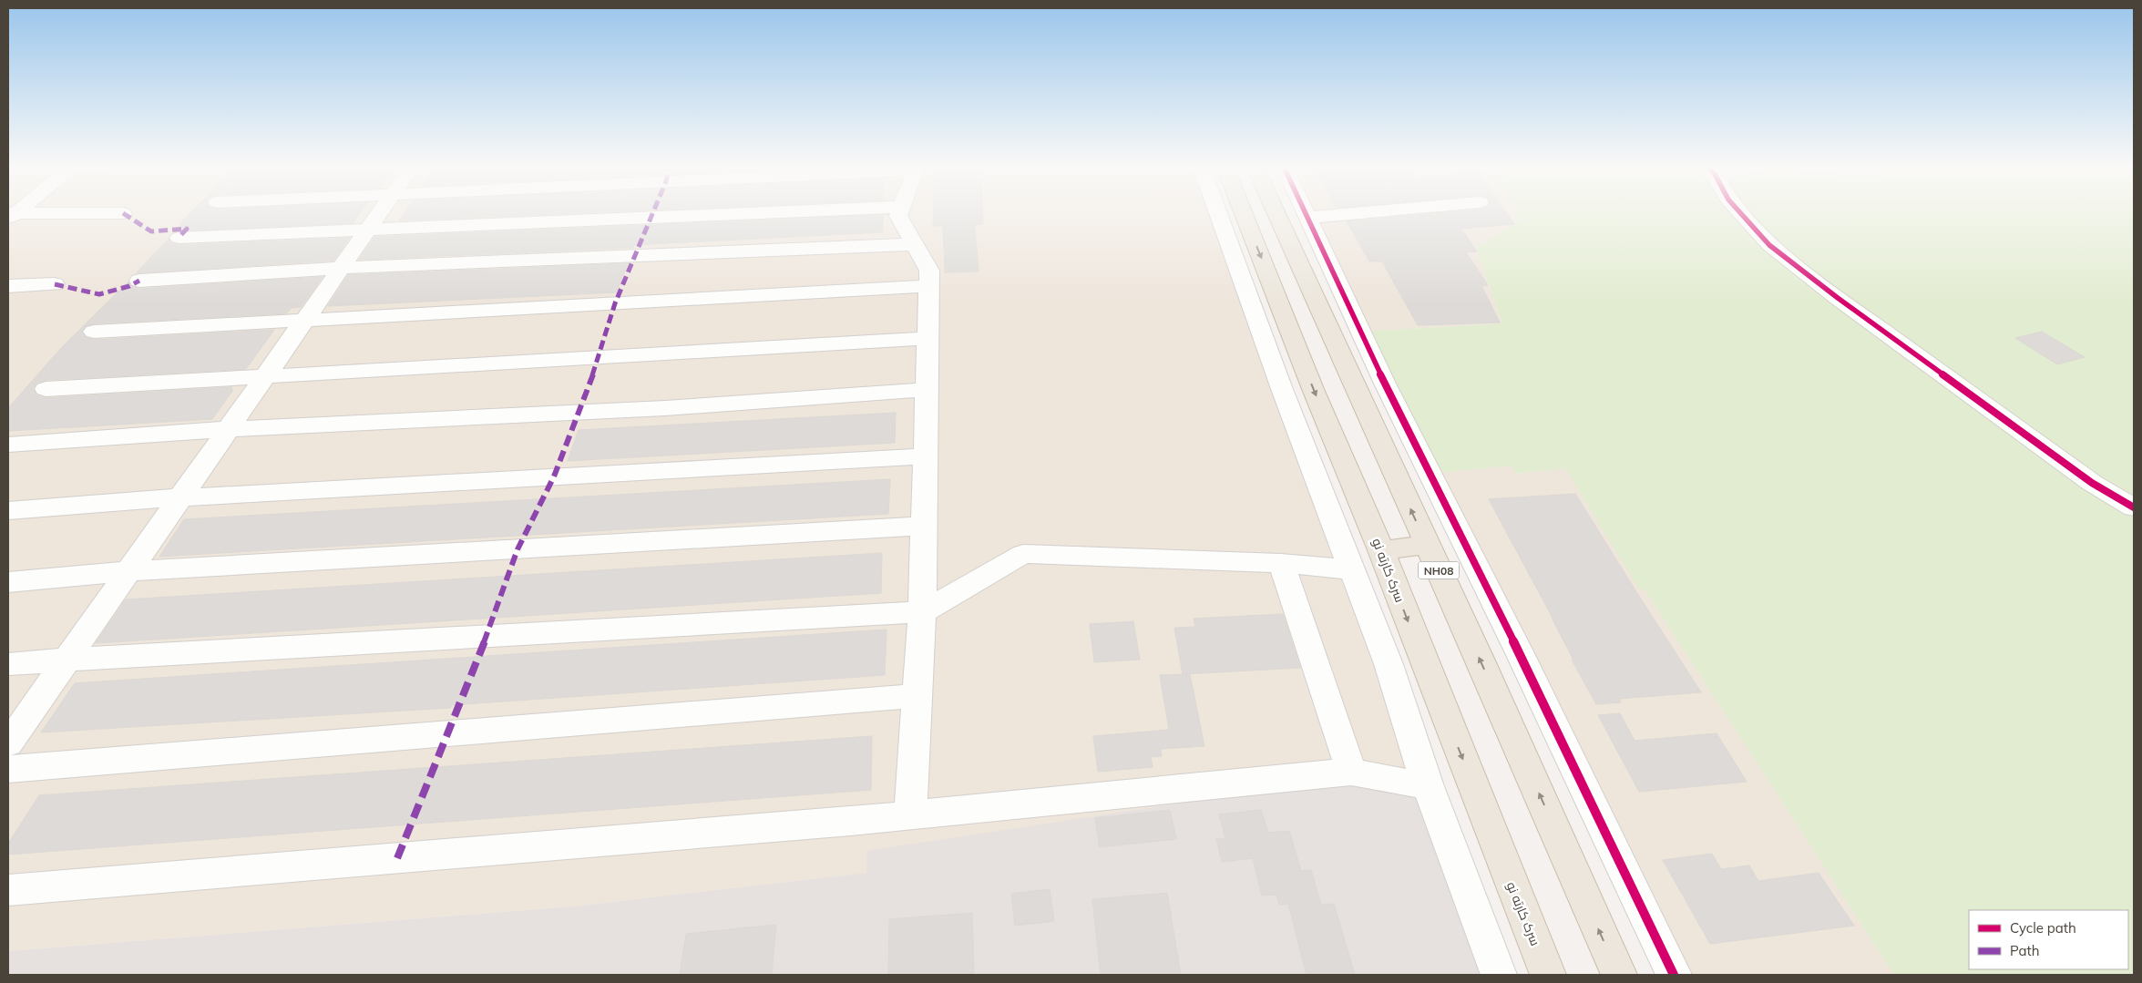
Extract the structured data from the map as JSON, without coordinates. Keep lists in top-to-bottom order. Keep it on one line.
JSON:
{"streets":{"highway":["سرک کارته نو","NH08"]},"legend":["Cycle path","Path"]}
